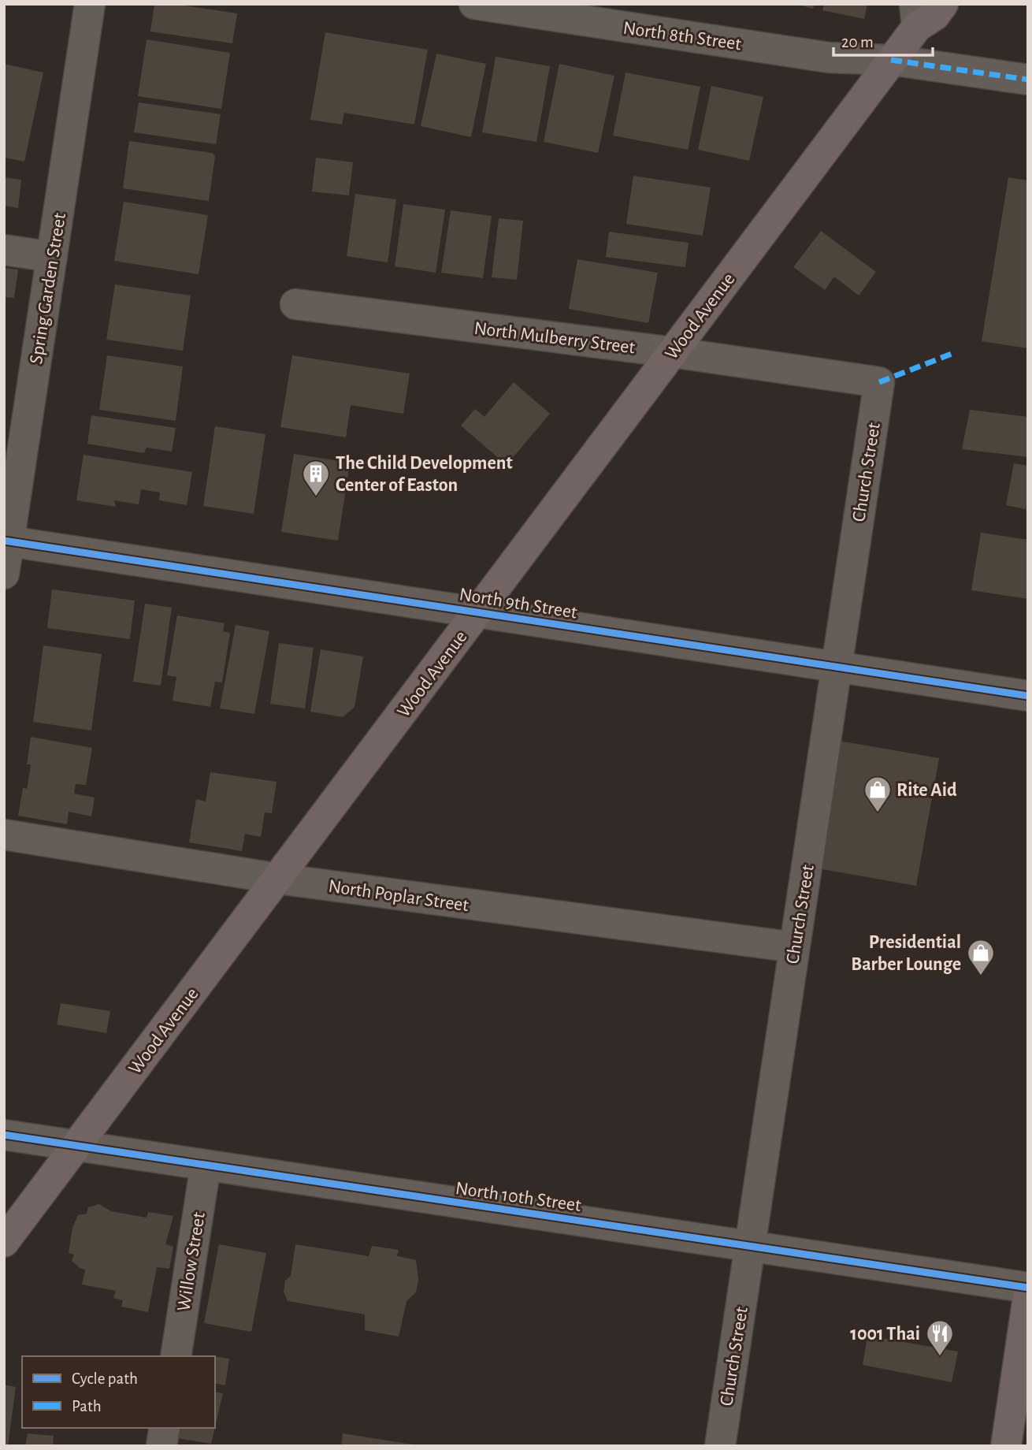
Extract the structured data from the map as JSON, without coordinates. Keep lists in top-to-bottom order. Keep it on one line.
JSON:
{"streets":{"main road":["Wood Avenue"],"street":["North 8th Street","Spring Garden Street","North Mulberry Street","Church Street","North 9th Street","North Poplar Street","North 10th Street","Willow Street"]},"crossings":[["Spring Garden Street","North 9th Street"],["Wood Avenue","North Mulberry Street"],["Wood Avenue","North 9th Street"],["Wood Avenue","North Poplar Street"],["Wood Avenue","North 10th Street"],["North Mulberry Street","Church Street"],["Church Street","North 9th Street"],["Church Street","North Poplar Street"],["Church Street","North 10th Street"],["North 10th Street","Willow Street"]],"places":{"building":["The Child Development Center of Easton"],"shop":["Rite Aid","Presidential Barber Lounge"],"restaurant":["1001 Thai"]},"legend":["Cycle path","Path"],"scale_bar":"20 m"}
